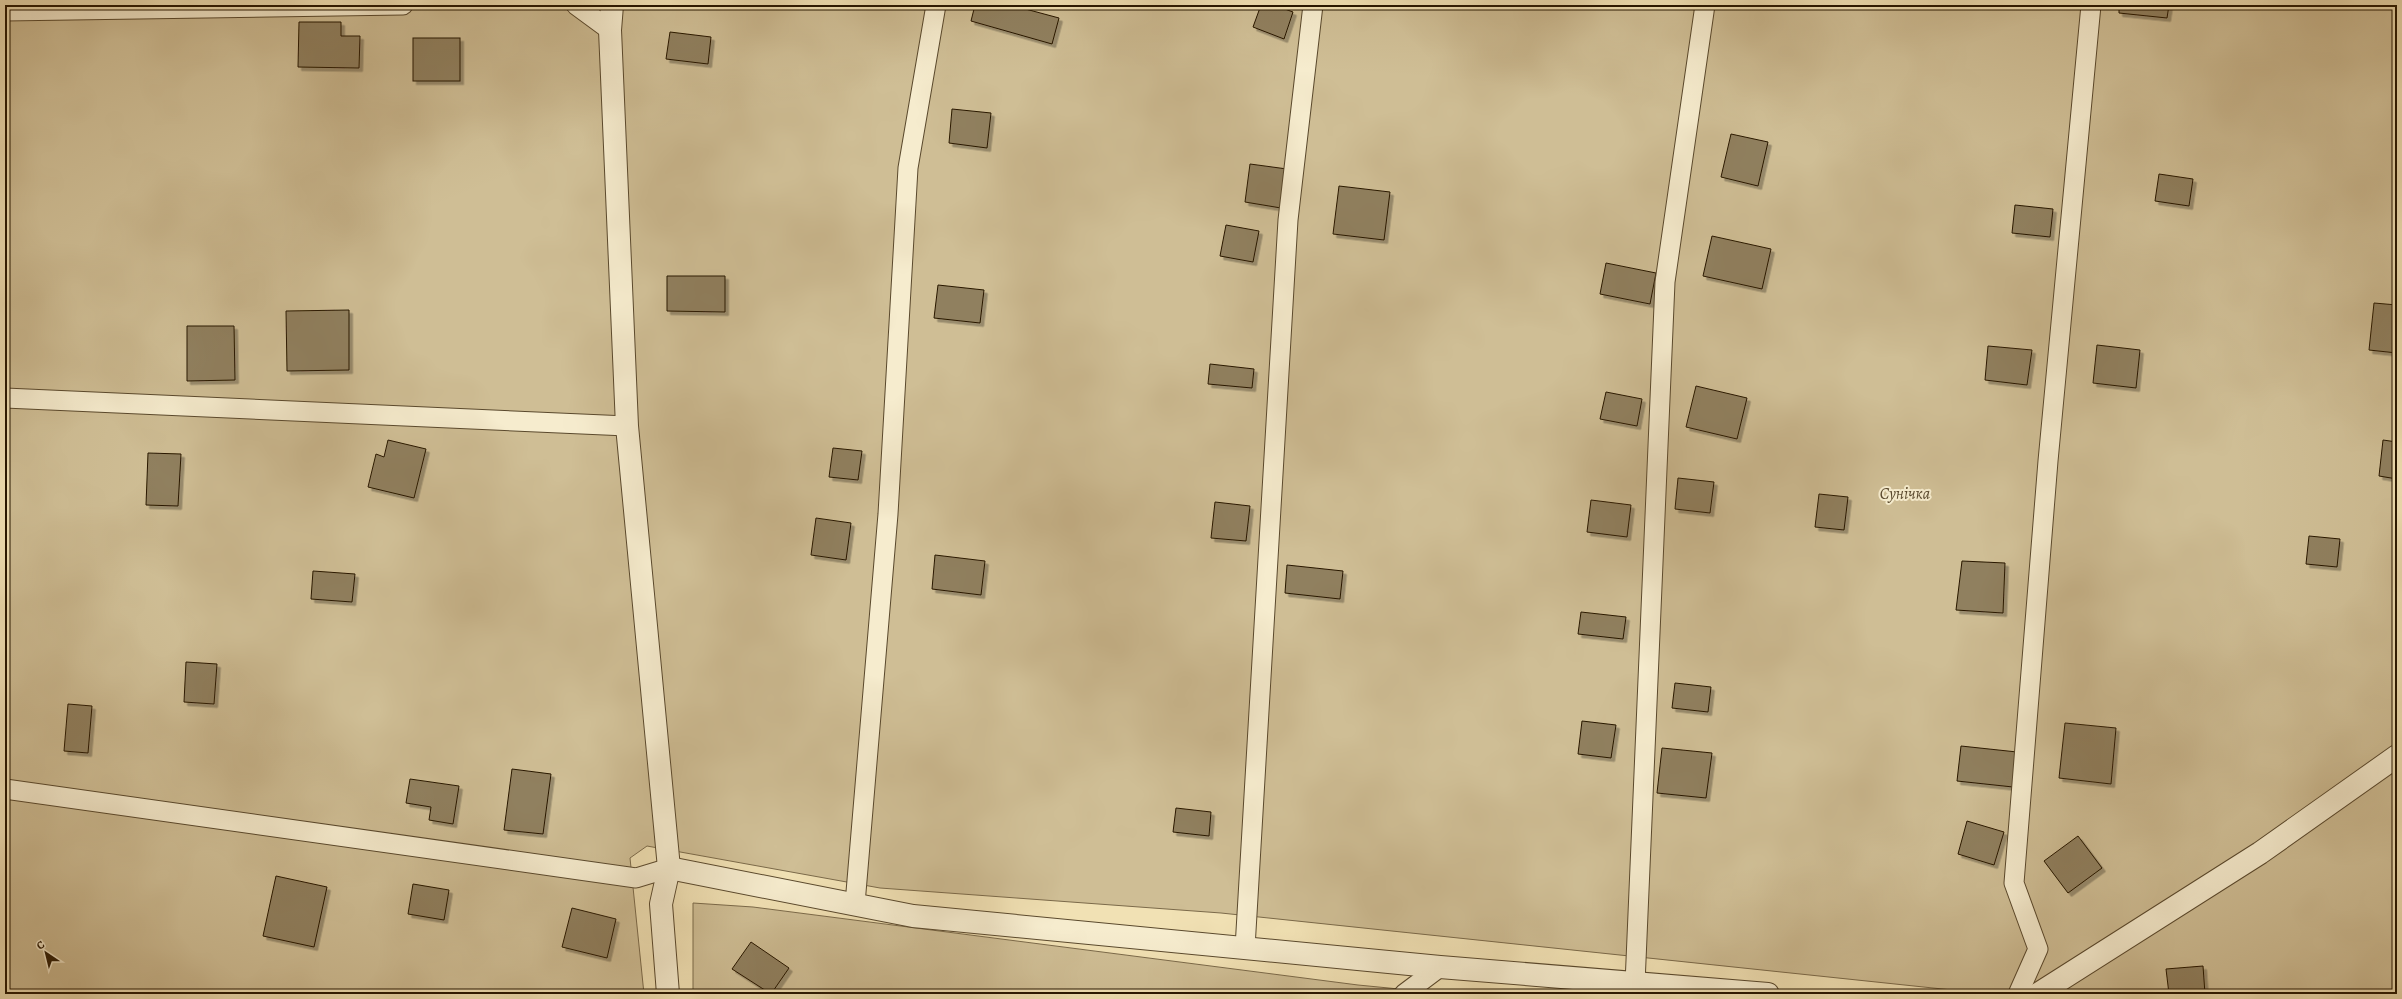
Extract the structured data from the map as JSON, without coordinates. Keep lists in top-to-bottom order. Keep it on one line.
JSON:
{"parks":["Сунічка"],"north":"top left"}
